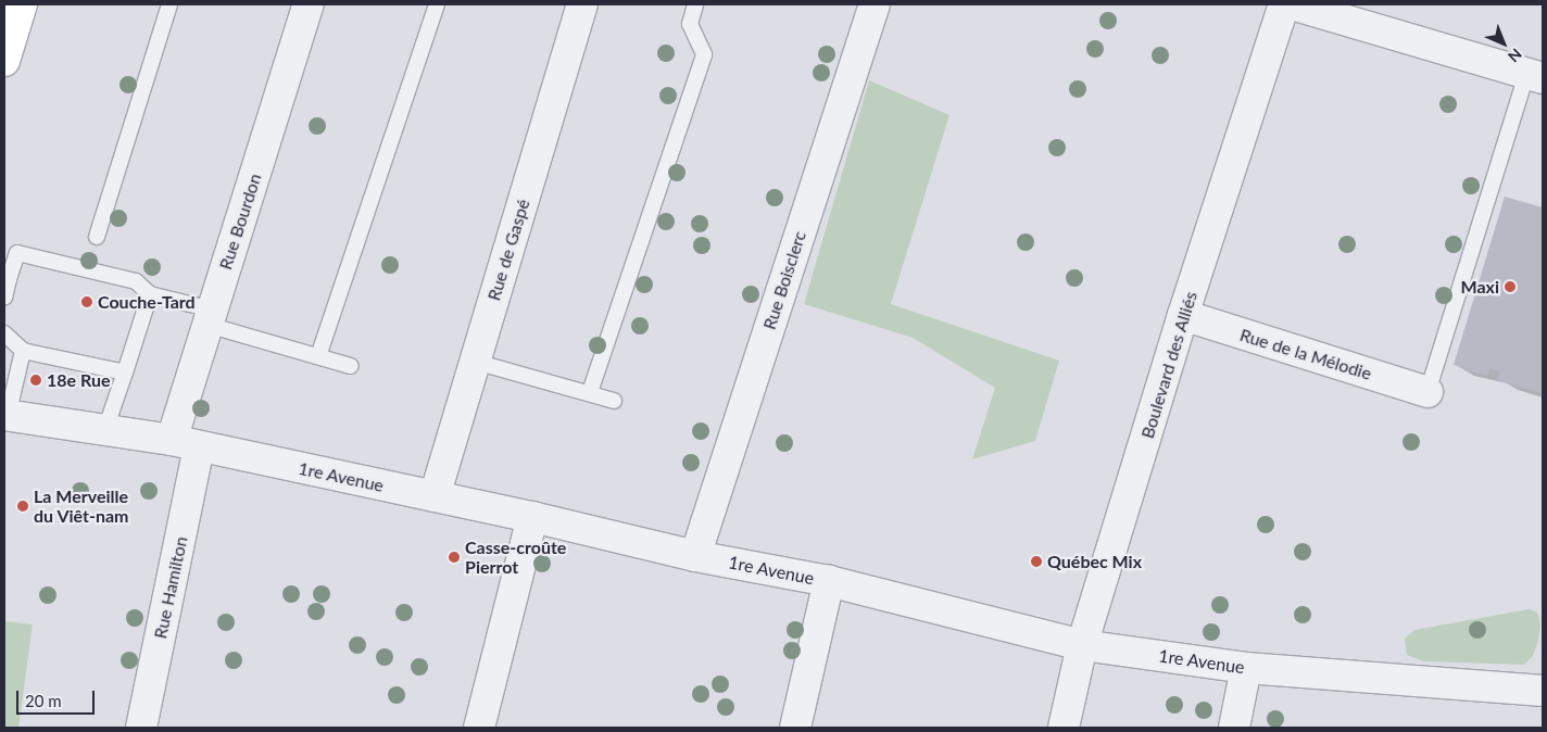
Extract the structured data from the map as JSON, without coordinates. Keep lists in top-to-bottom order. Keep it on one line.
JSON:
{"streets":{"street":["Rue Bourdon","Rue de Gaspé","Rue Boisclerc","Rue de la Mélodie","Boulevard des Alliés","1re Avenue","Rue Hamilton"]},"crossings":[["Rue Bourdon","1re Avenue"],["Rue de Gaspé","1re Avenue"],["Rue Boisclerc","1re Avenue"],["Rue de la Mélodie","Boulevard des Alliés"],["Boulevard des Alliés","1re Avenue"],["1re Avenue","Rue Hamilton"]],"places":["Maxi","Couche-Tard","18e Rue","La Merveille du Viêt-nam","Casse-croûte Pierrot","Québec Mix"],"scale_bar":"20 m","north":"bottom right"}
